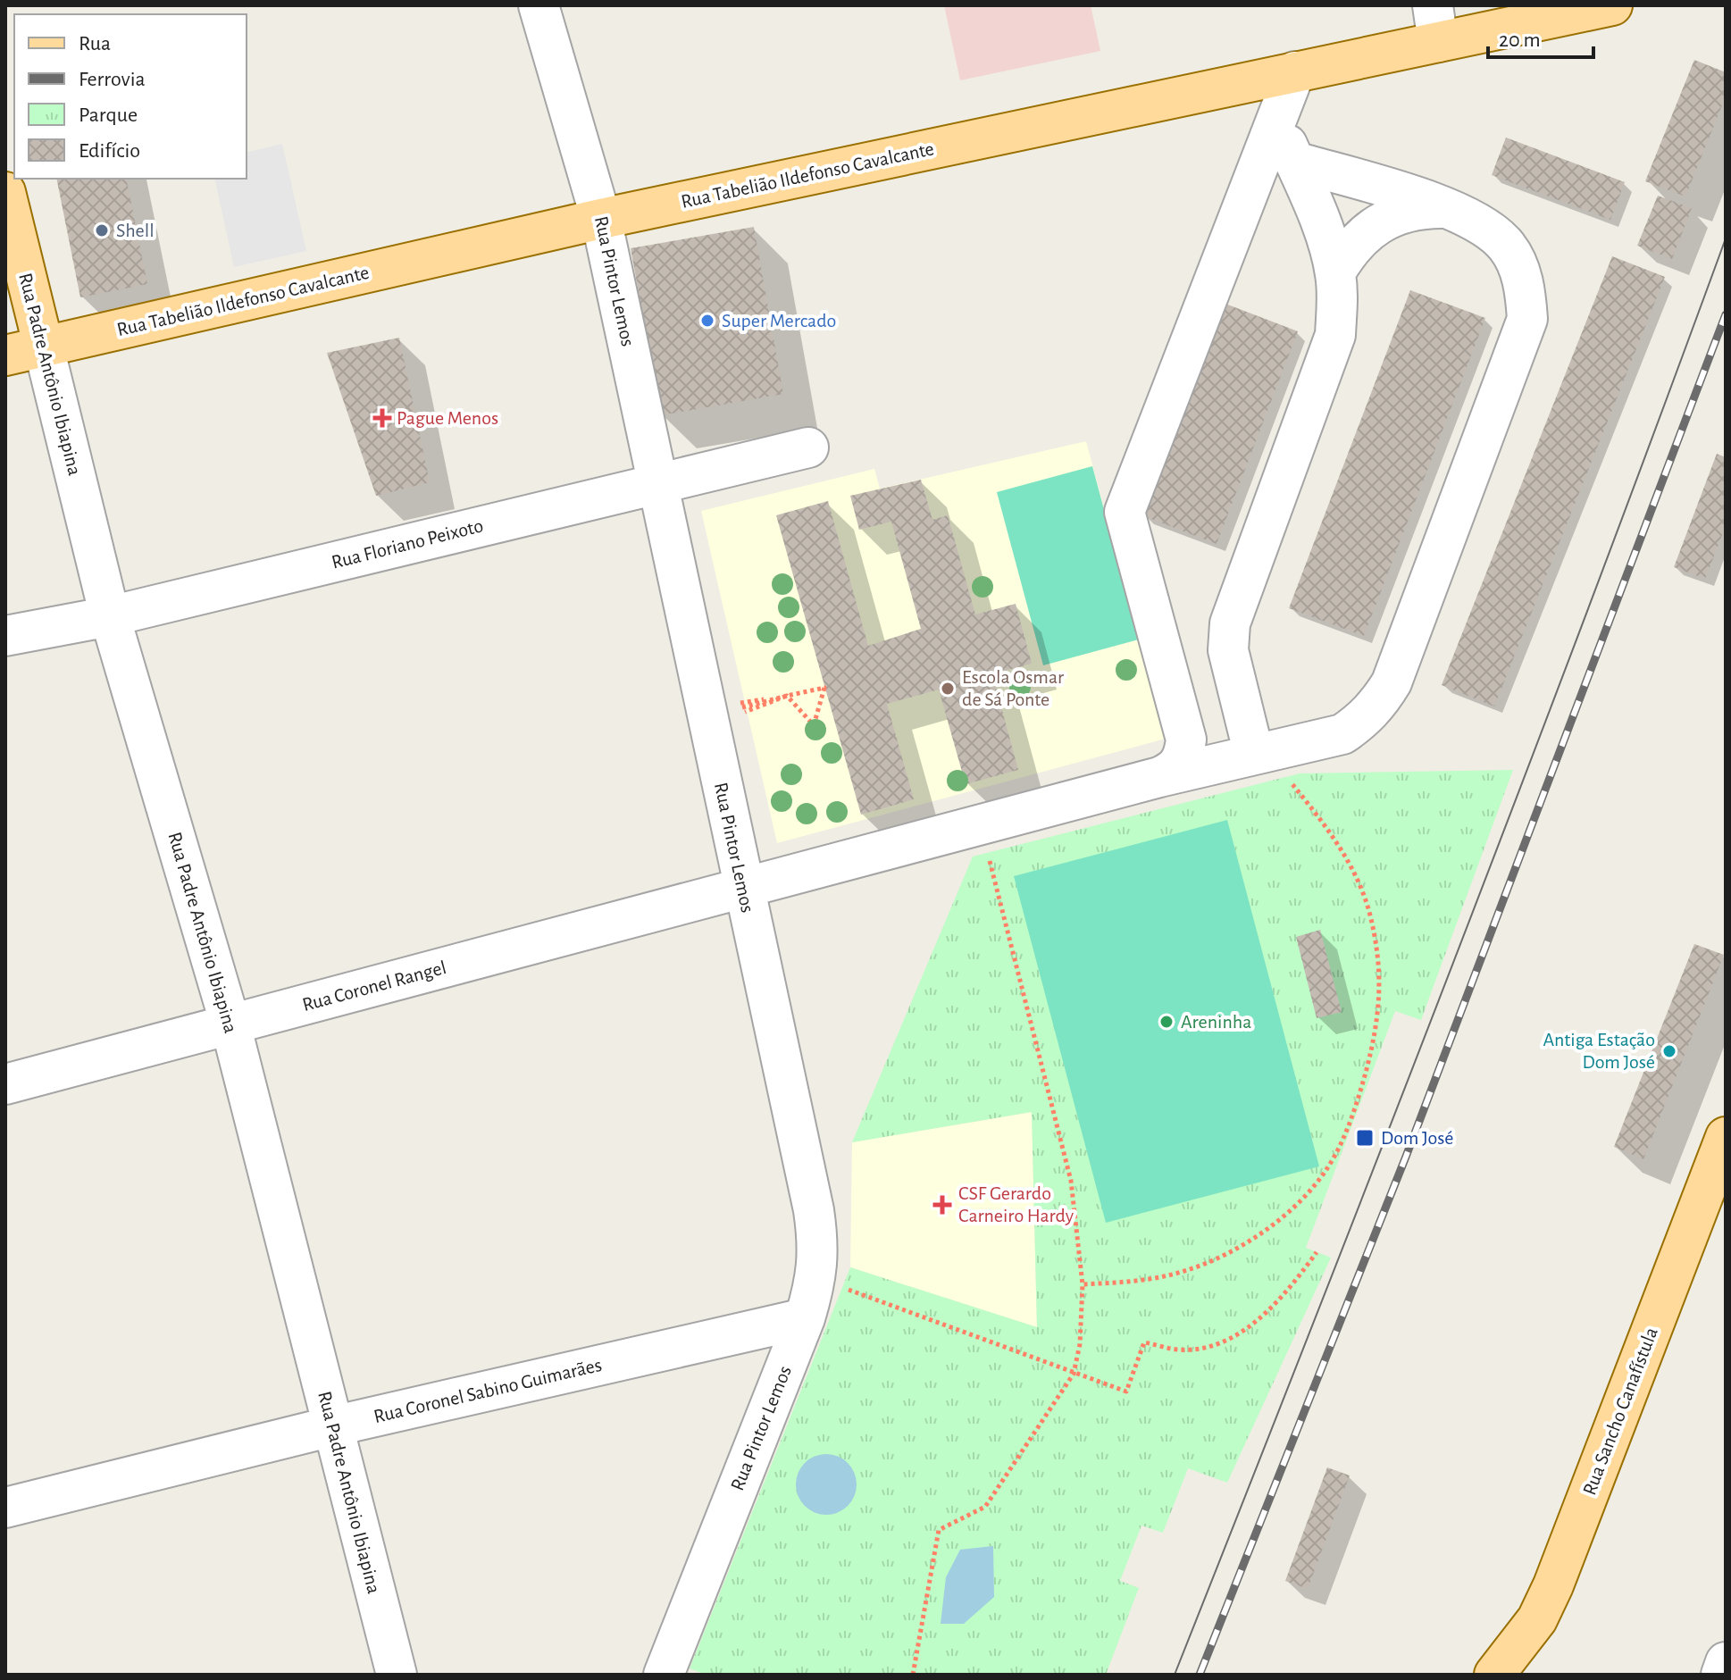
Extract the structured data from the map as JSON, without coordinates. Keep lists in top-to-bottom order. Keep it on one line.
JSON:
{"streets":{"main road":["Rua Tabelião Ildefonso Cavalcante","Rua Padre Antônio Ibiapina","Rua Sancho Canafístula"],"street":["Rua Pintor Lemos","Rua Floriano Peixoto","Rua Coronel Rangel","Rua Coronel Sabino Guimarães"]},"crossings":[["Rua Tabelião Ildefonso Cavalcante","Rua Pintor Lemos"],["Rua Tabelião Ildefonso Cavalcante","Rua Padre Antônio Ibiapina"],["Rua Pintor Lemos","Rua Floriano Peixoto"],["Rua Pintor Lemos","Rua Coronel Rangel"],["Rua Pintor Lemos","Rua Coronel Sabino Guimarães"],["Rua Padre Antônio Ibiapina","Rua Floriano Peixoto"],["Rua Padre Antônio Ibiapina","Rua Coronel Rangel"],["Rua Padre Antônio Ibiapina","Rua Coronel Sabino Guimarães"]],"places":{"other":["Shell","Super Mercado","Escola Osmar de Sá Ponte","Areninha","Antiga Estação Dom José"],"health":["Pague Menos","CSF Gerardo Carneiro Hardy"],"transit":["Dom José"]},"legend":["Rua","Ferrovia","Parque","Edifício"],"scale_bar":"20 m"}
